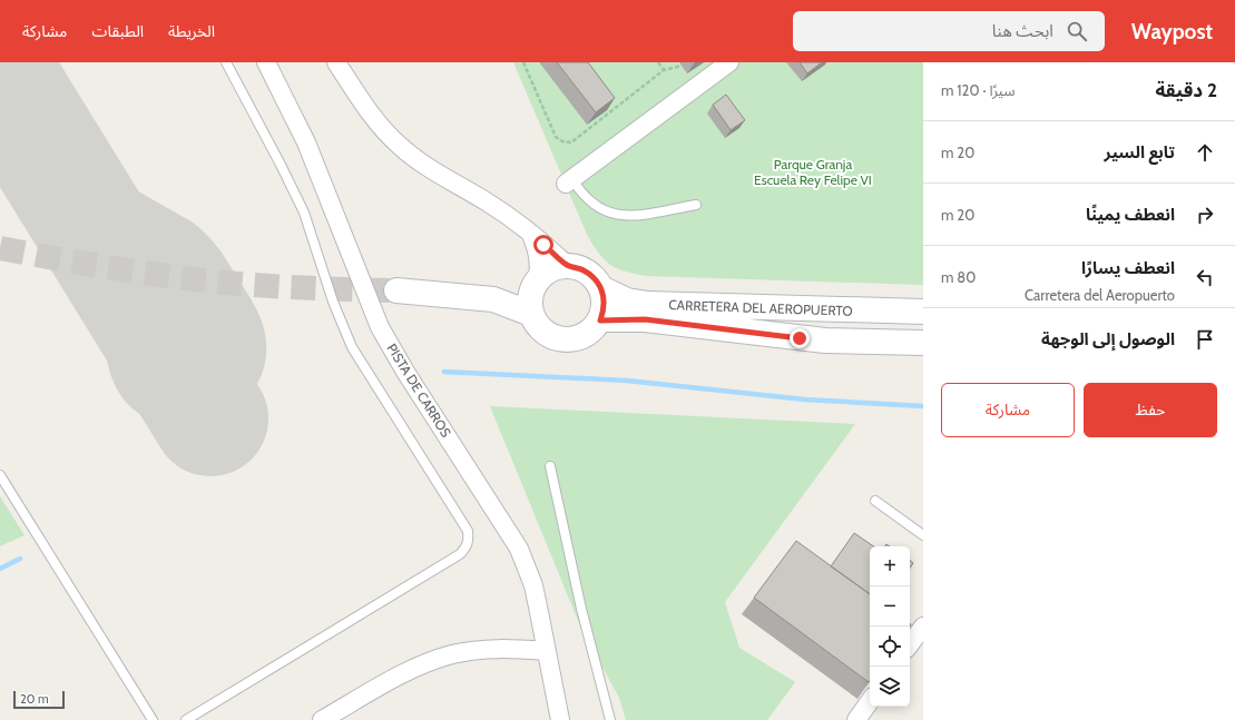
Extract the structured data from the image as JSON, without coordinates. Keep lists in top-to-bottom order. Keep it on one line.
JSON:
{"streets":{"main road":["CARRETERA DEL AEROPUERTO"],"street":["PISTA DE CARROS"]},"parks":["Parque Granja Escuela Rey Felipe VI"],"scale_bar":"20 m","page":{"header":"Waypost","search":"ابحث هنا","nav":["الخريطة","الطبقات","مشاركة"],"heading":["2 دقيقة","سيرًا · 120 m"],"list":[["تابع السير","20 m"],["انعطف يمينًا","20 m"],["انعطف يسارًا","Carretera del Aeropuerto","80 m"],"الوصول إلى الوجهة"],"buttons":["حفظ","مشاركة"],"map_buttons":["+","−"],"scale":"20 m"}}
